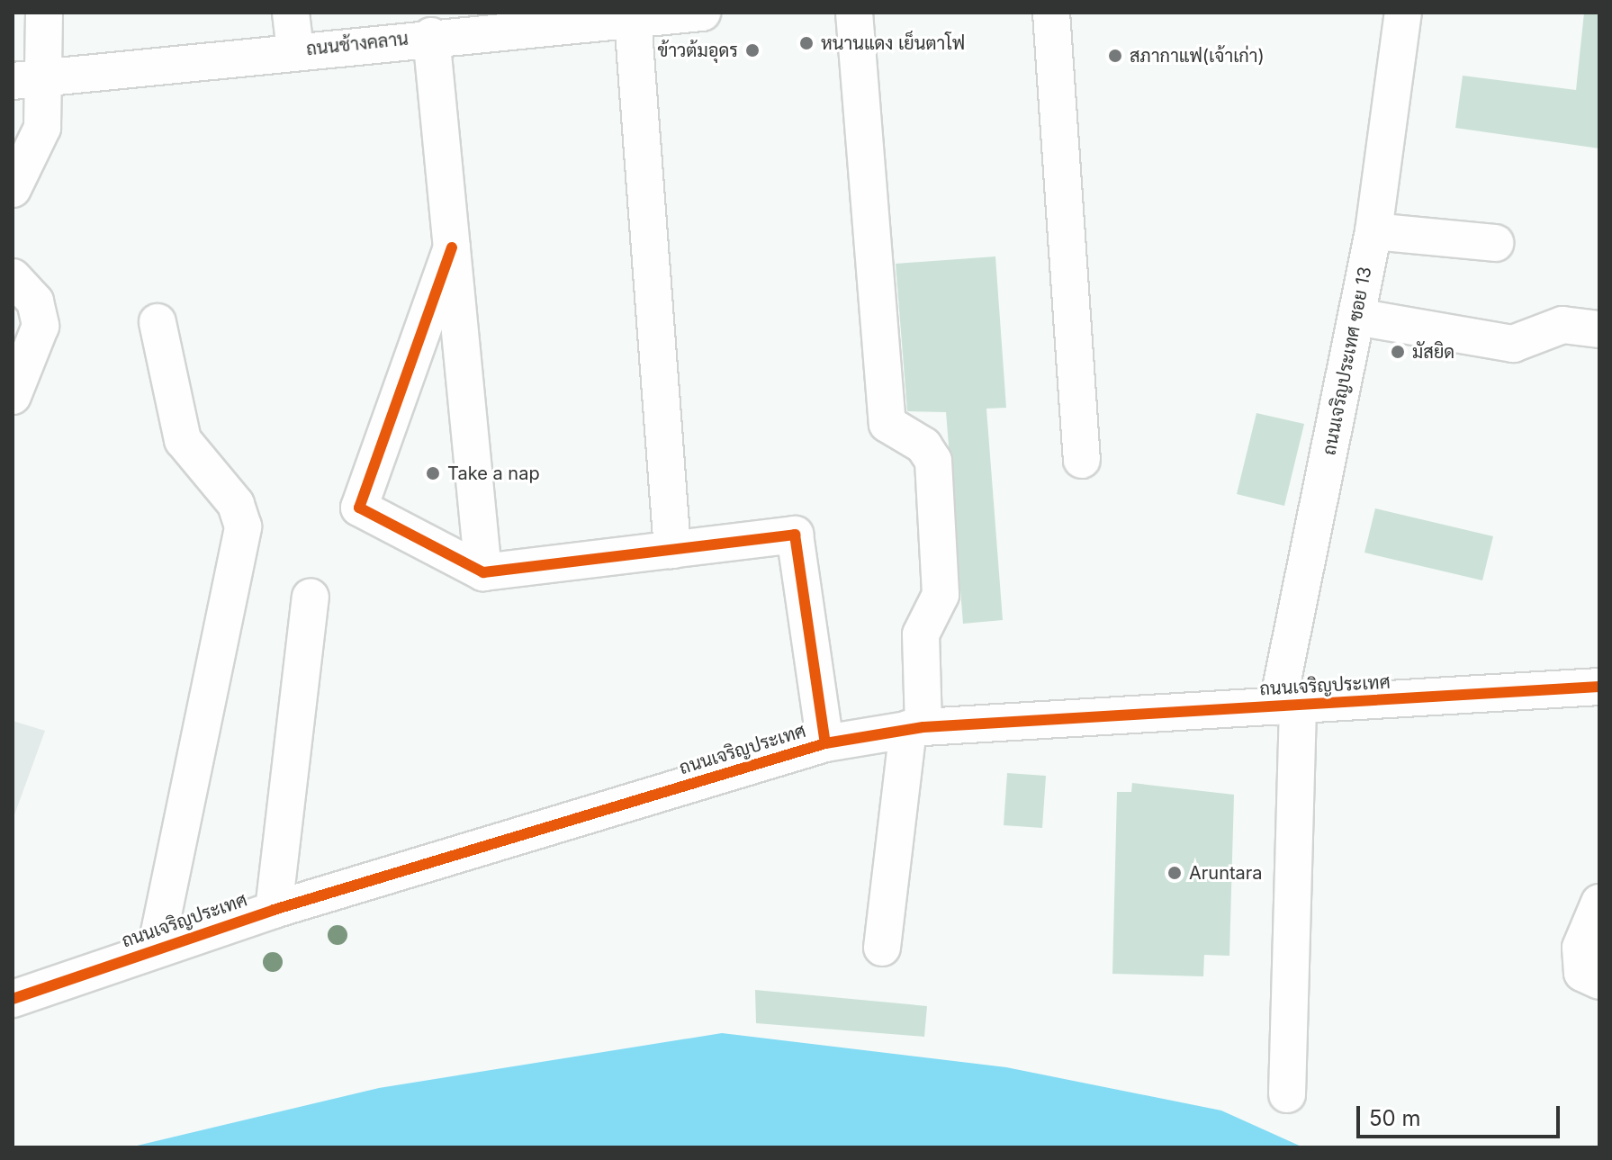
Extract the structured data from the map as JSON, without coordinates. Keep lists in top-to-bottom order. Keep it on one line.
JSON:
{"streets":{"street":["ถนนช้างคลาน","ถนนเจริญประเทศ ซอย 13","ถนนเจริญประเทศ"]},"crossings":[["ถนนเจริญประเทศ ซอย 13","ถนนเจริญประเทศ"]],"places":["หนานแดง เย็นตาโฟ","ข้าวต้มอุดร","สภากาแฟ(เจ้าเก่า)","มัสยิด","Take a nap","Aruntara"],"scale_bar":"50 m"}
